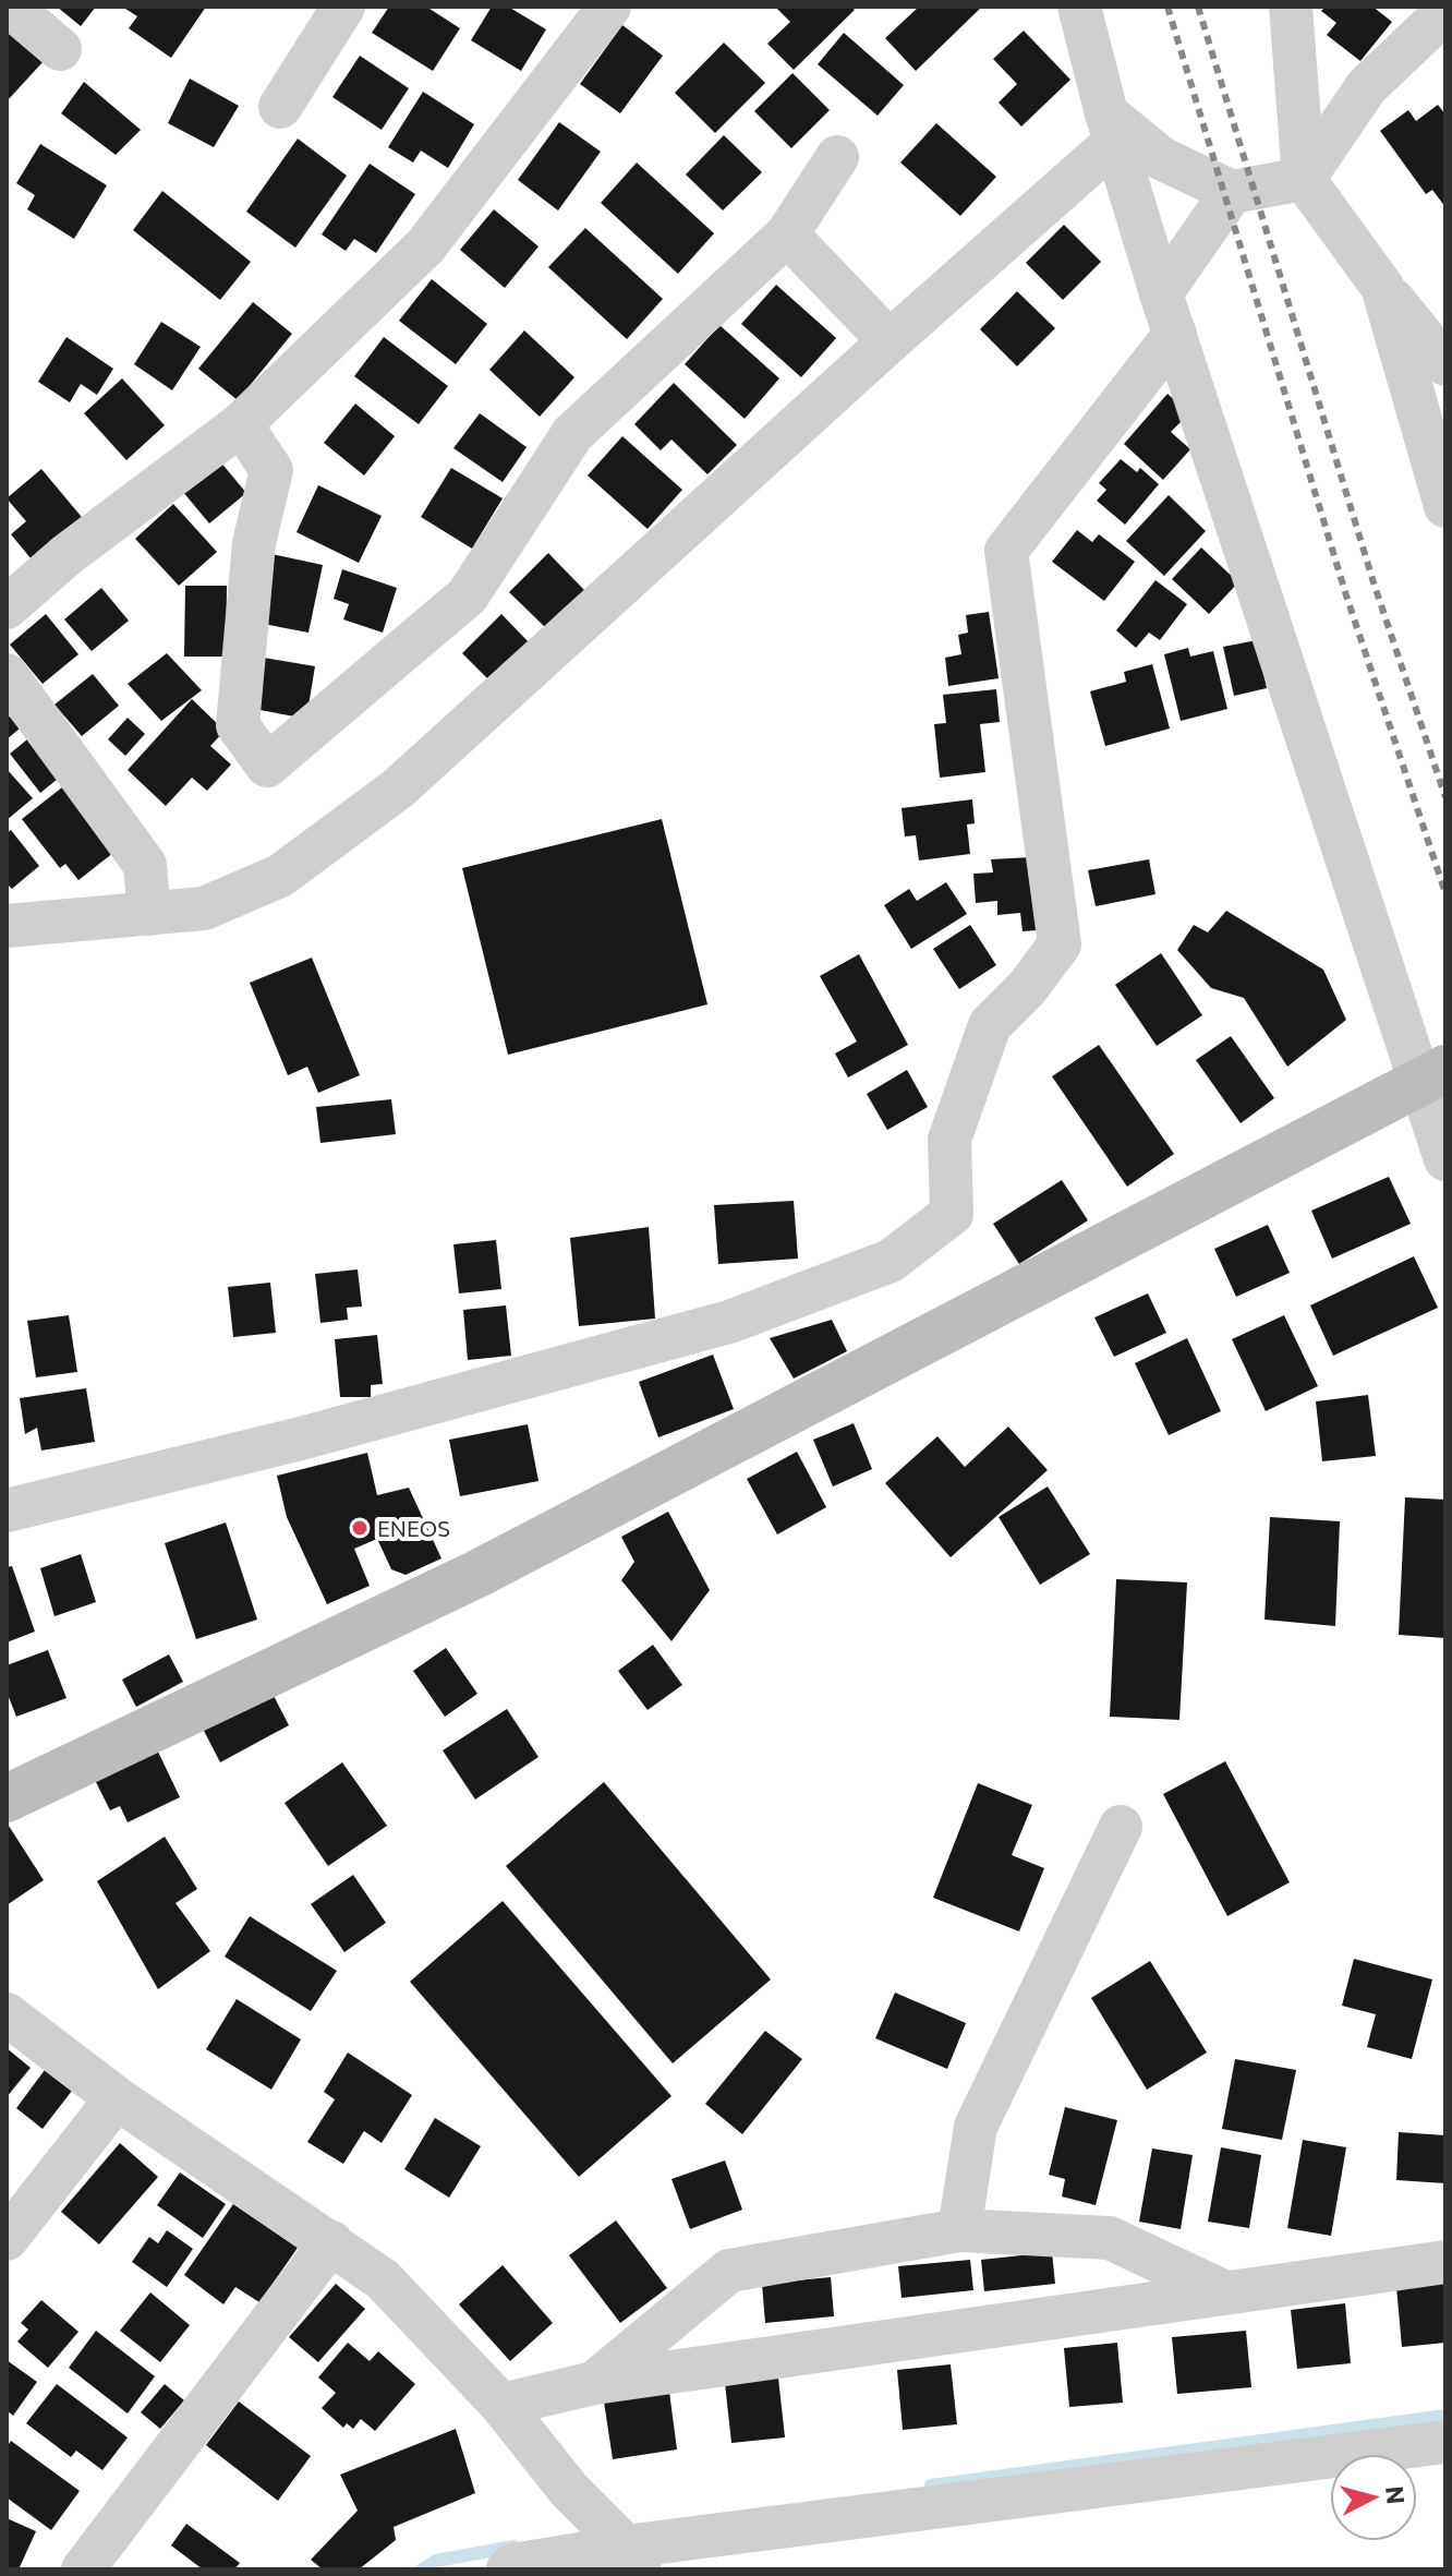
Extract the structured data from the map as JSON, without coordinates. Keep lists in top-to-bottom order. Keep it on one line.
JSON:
{"places":["ENEOS"],"north":"right"}
